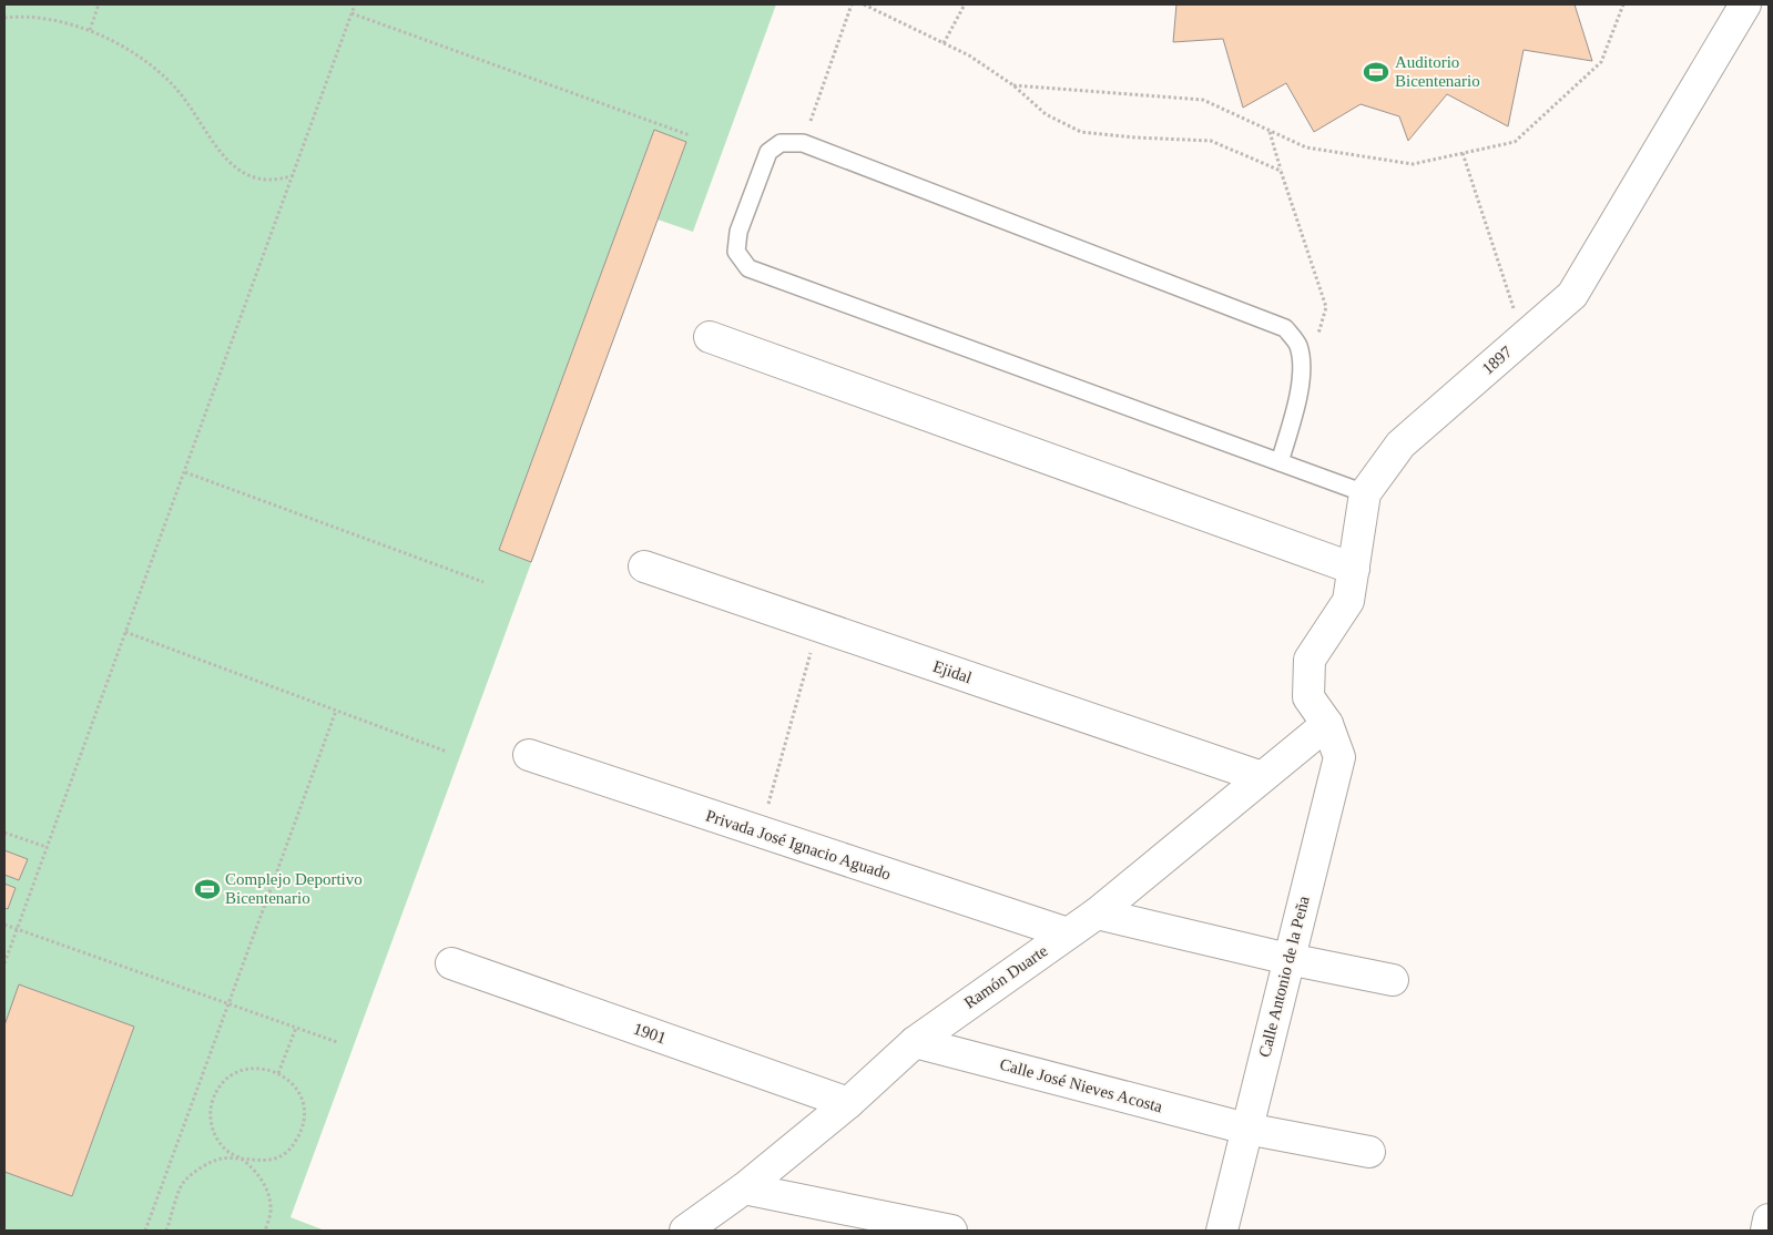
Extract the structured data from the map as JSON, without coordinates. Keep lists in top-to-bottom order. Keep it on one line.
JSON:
{"streets":{"street":["1897","Ejidal","Privada José Ignacio Aguado","Ramón Duarte","Calle Antonio de la Peña","1901","Calle José Nieves Acosta"]},"crossings":[["1897","Ramón Duarte"],["1897","Calle Antonio de la Peña"],["Ejidal","Ramón Duarte"],["Privada José Ignacio Aguado","Ramón Duarte"],["Ramón Duarte","Calle Antonio de la Peña"],["Ramón Duarte","1901"],["Ramón Duarte","Calle José Nieves Acosta"],["Calle Antonio de la Peña","Calle José Nieves Acosta"]],"places":{"sports":["Auditorio Bicentenario","Complejo Deportivo Bicentenario"]}}
